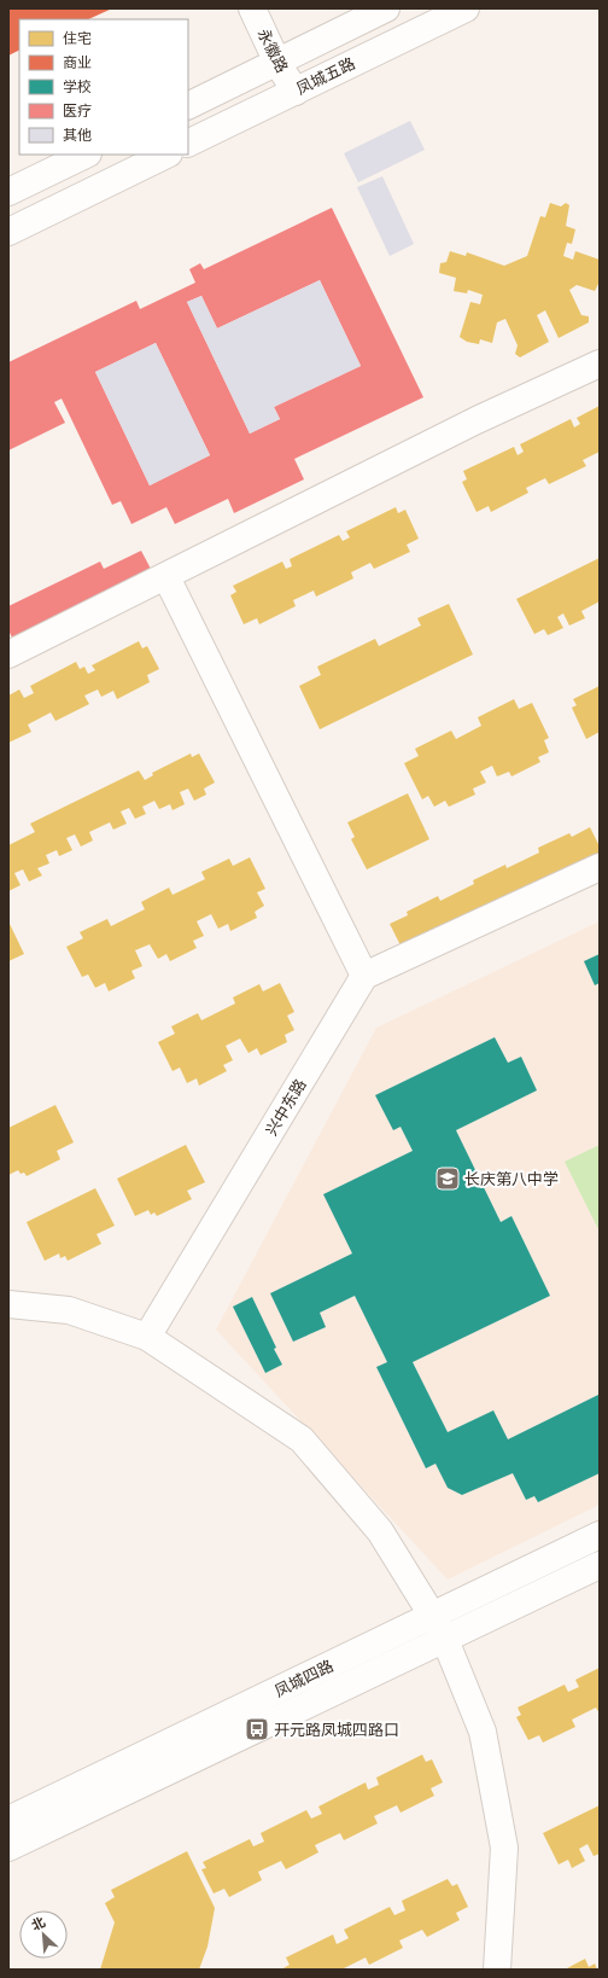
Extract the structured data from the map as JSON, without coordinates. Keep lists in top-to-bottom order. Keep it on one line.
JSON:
{"streets":{"street":["永徽路","凤城五路","兴中东路","凤城四路"]},"crossings":[["永徽路","凤城五路"]],"places":{"school or university":["长庆第八中学"],"bus stop":["开元路凤城四路口"]},"legend":["住宅","商业","学校","医疗","其他"],"north":"top left"}
